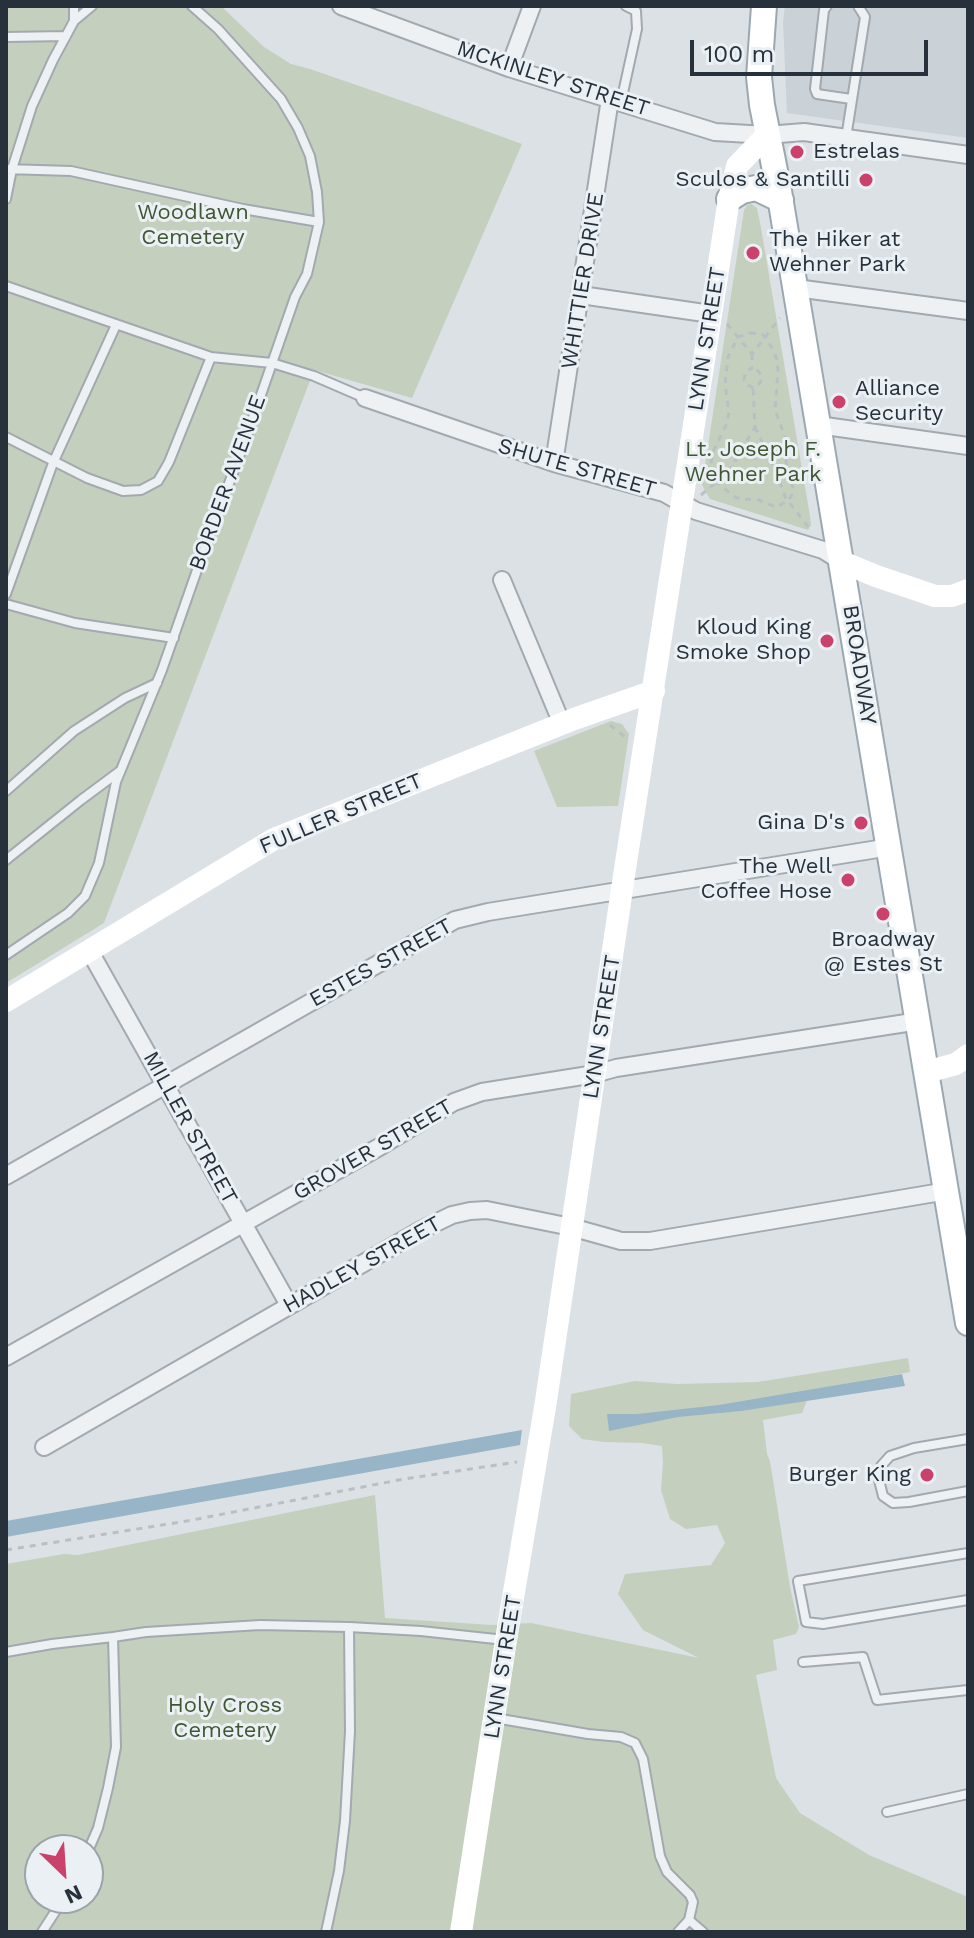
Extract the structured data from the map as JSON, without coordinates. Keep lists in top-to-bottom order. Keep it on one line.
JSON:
{"streets":{"main road":["LYNN STREET","SHUTE STREET","BROADWAY","FULLER STREET"],"street":["MCKINLEY STREET","WHITTIER DRIVE","ESTES STREET","MILLER STREET","GROVER STREET","HADLEY STREET"],"lane":["BORDER AVENUE"]},"crossings":[["MCKINLEY STREET","WHITTIER DRIVE"],["MCKINLEY STREET","LYNN STREET"],["MCKINLEY STREET","BROADWAY"],["WHITTIER DRIVE","SHUTE STREET"],["LYNN STREET","SHUTE STREET"],["LYNN STREET","BROADWAY"],["LYNN STREET","FULLER STREET"],["LYNN STREET","ESTES STREET"],["LYNN STREET","GROVER STREET"],["LYNN STREET","HADLEY STREET"],["SHUTE STREET","BROADWAY"],["BROADWAY","ESTES STREET"],["BROADWAY","GROVER STREET"],["BROADWAY","HADLEY STREET"],["FULLER STREET","MILLER STREET"],["ESTES STREET","MILLER STREET"],["MILLER STREET","GROVER STREET"],["MILLER STREET","HADLEY STREET"]],"parks":["Woodlawn Cemetery","Lt. Joseph F. Wehner Park","Holy Cross Cemetery"],"places":["Estrelas","Sculos & Santilli","The Hiker at Wehner Park","Alliance Security","Kloud King Smoke Shop","Gina D's","The Well Coffee Hose","Broadway @ Estes St","Burger King"],"scale_bar":"100 m","north":"bottom right"}
